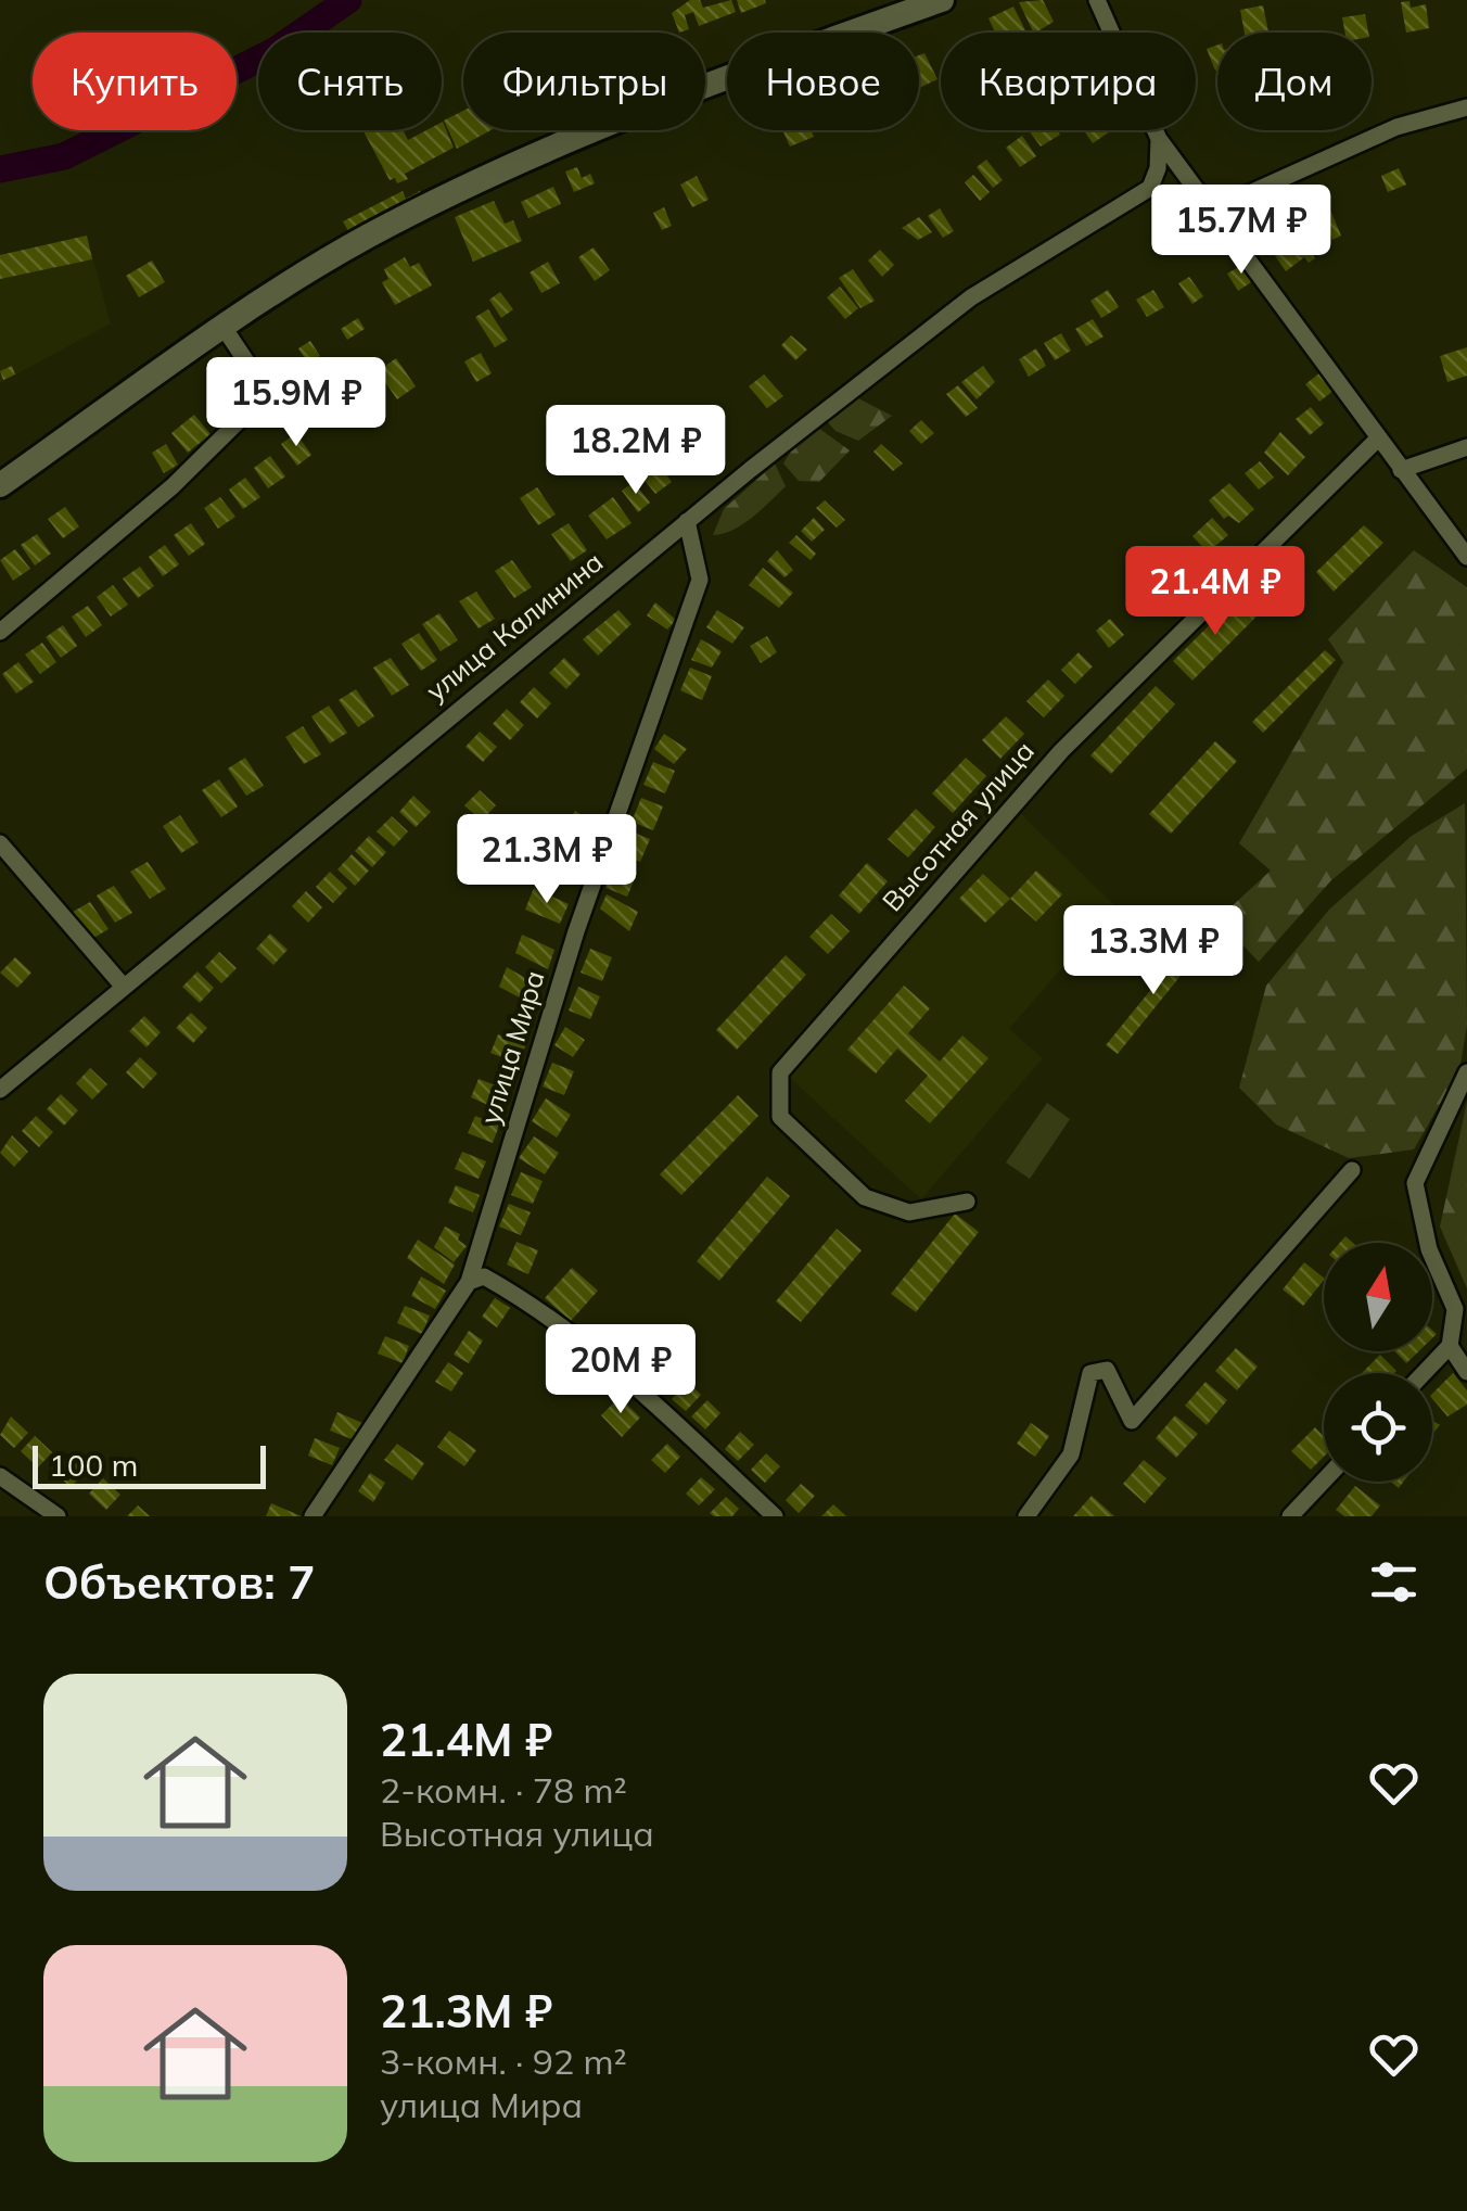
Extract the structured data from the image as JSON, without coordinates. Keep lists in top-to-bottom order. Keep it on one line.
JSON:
{"streets":{"street":["улица Калинина","Высотная улица","улица Мира"]},"crossings":[["улица Калинина","улица Мира"]],"scale_bar":"100 m","north":"top","page":{"chip":["Купить","Снять","Фильтры","Новое","Квартира","Дом"],"price":["15.7M ₽","15.9M ₽","18.2M ₽","21.4M ₽","21.3M ₽","13.3M ₽","20M ₽"],"scale":"100 m","heading":"Объектов: 7","list":[{"name":"21.4M ₽","note":"2-комн. · 78 m² · Высотная улица"},{"name":"21.3M ₽","note":"3-комн. · 92 m² · улица Мира"}]}}
